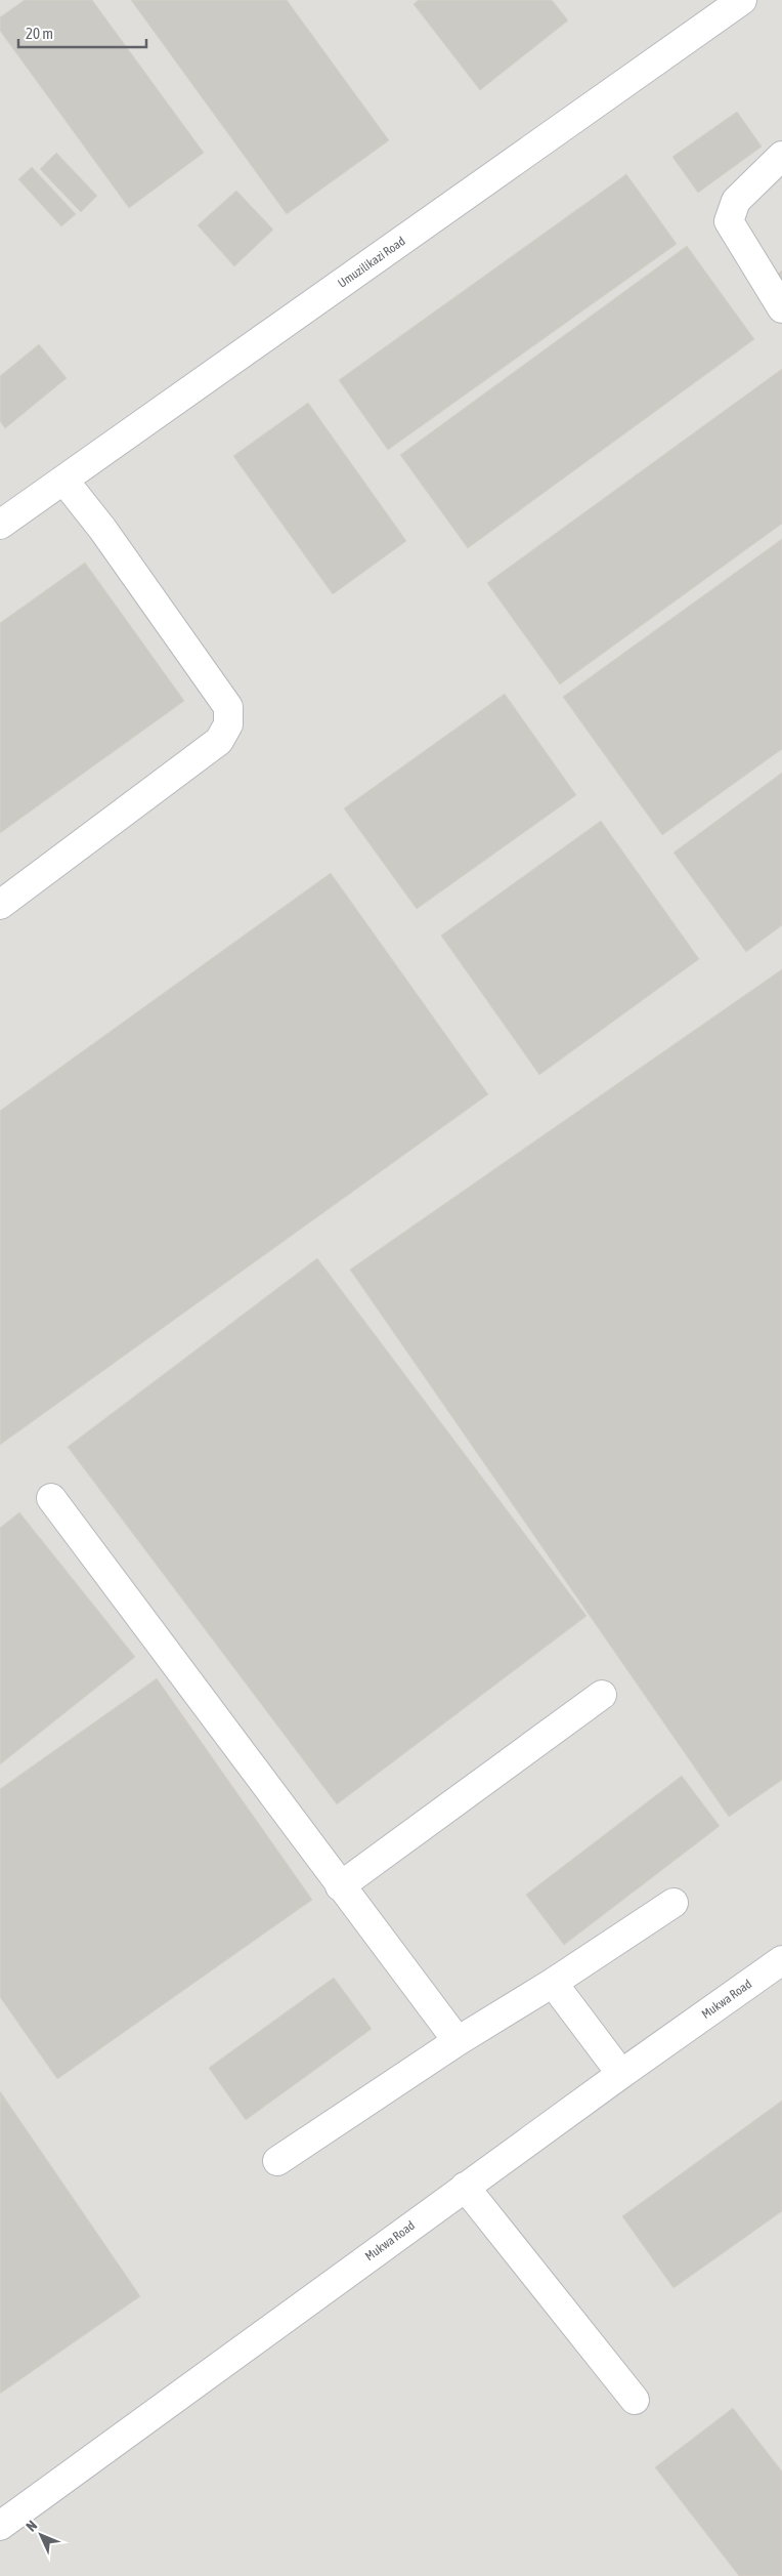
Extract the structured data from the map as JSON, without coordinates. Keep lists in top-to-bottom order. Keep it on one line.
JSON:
{"streets":{"street":["Umuzilikazi Road","Mukwa Road"]},"scale_bar":"20 m","north":"top left"}
